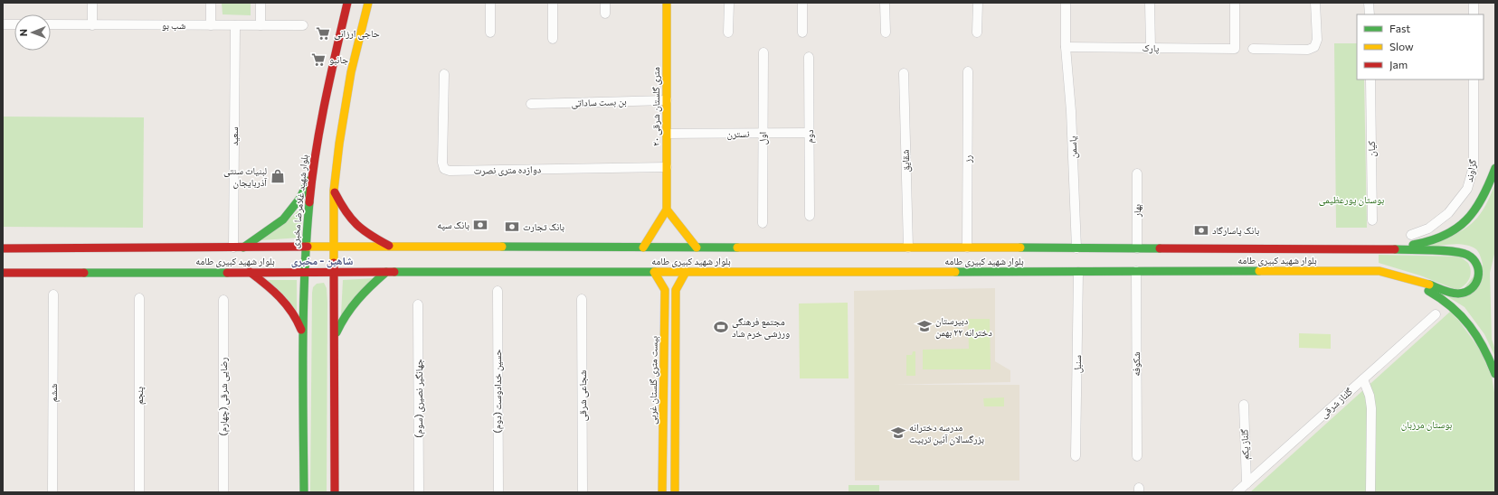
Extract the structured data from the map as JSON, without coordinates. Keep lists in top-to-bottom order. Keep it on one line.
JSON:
{"streets":{"main road":["۲۰ متری گلستان شرقی","بلوار شهید غلامرضا مخبری","بلوار شهید کبیری طامه","بیست متری گلستان غربی"],"street":["شب بو","پارک","بن بست ساداتی","نسترن","سعید","دوم","اول","یاسمن","کیان","رز","شقایق","دوازده متری نصرت","گزاوند","بهار","سنبل","شکوفه","حسین خدادوست (دوم)","ششم","پنجم","شجاعی شرقی","رضایی شرقی (چهارم)","جهانگیر نصیری (سوم)","گلناز شرقی","گلناز یکم"]},"crossings":[["شب بو","سعید"],["پارک","یاسمن"],["بن بست ساداتی","۲۰ متری گلستان شرقی"],["۲۰ متری گلستان شرقی","نسترن"],["۲۰ متری گلستان شرقی","دوازده متری نصرت"],["نسترن","دوم"],["نسترن","اول"],["سعید","بلوار شهید کبیری طامه"],["یاسمن","بلوار شهید کبیری طامه"],["رز","بلوار شهید کبیری طامه"],["شقایق","بلوار شهید کبیری طامه"],["بلوار شهید غلامرضا مخبری","بلوار شهید کبیری طامه"],["بهار","بلوار شهید کبیری طامه"],["بلوار شهید کبیری طامه","سنبل"],["بلوار شهید کبیری طامه","شکوفه"],["بلوار شهید کبیری طامه","بیست متری گلستان غربی"],["گلناز شرقی","گلناز یکم"]],"districts":["شاهین - مخبری"],"parks":["بوستان پورعظیمی","بوستان مرزبان"],"places":{"supermarket":["حاجی ارزانی","جانبو"],"shop":["لبنیات سنتی آذربایجان"],"bank":["بانک سپه","بانک تجارت","بانک پاسارگاد"],"school or university":["دبیرستان دخترانه ۲۲ بهمن","مدرسه دخترانه بزرگسالان آئین تربیت"],"sports":["مجتمع فرهنگی ورزشی خرم شاد"]},"legend":["Fast","Slow","Jam"],"north":"left"}
